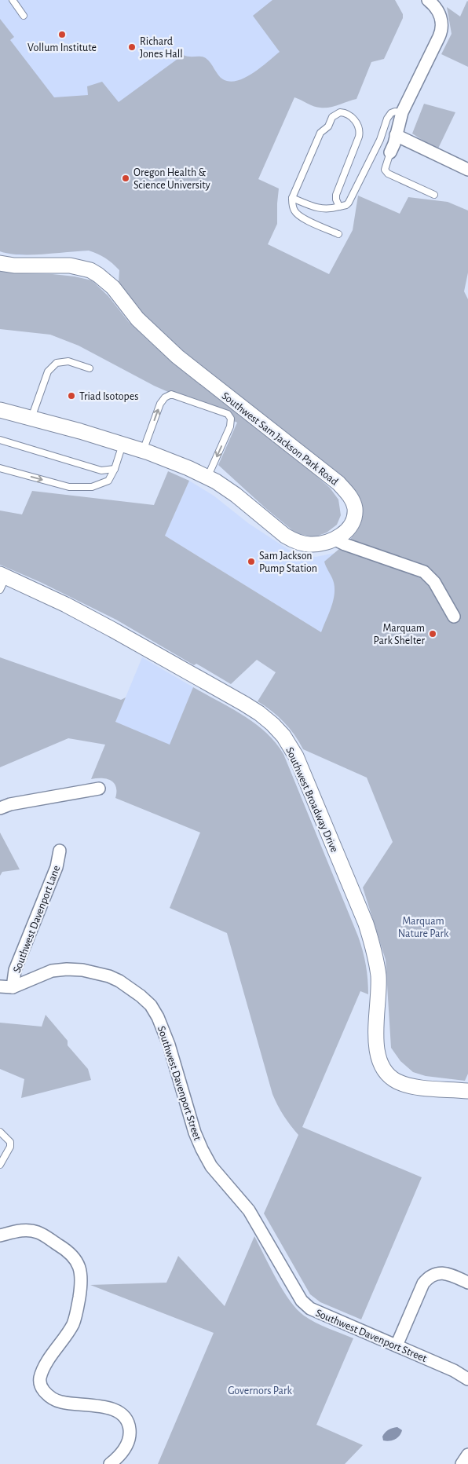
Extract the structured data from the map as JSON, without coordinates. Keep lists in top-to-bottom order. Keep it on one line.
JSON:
{"streets":{"street":["Southwest Sam Jackson Park Road","Southwest Broadway Drive","Southwest Davenport Lane","Southwest Davenport Street"]},"crossings":[["Southwest Davenport Lane","Southwest Davenport Street"]],"parks":["Marquam Nature Park","Governors Park"],"places":["Vollum Institute","Richard Jones Hall","Oregon Health & Science University","Triad Isotopes","Sam Jackson Pump Station","Marquam Park Shelter"]}
